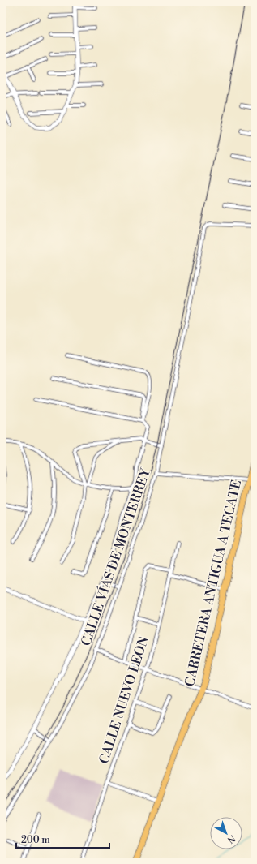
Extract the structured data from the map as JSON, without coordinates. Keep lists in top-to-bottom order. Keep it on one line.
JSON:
{"streets":{"main road":["CARRETERA ANTIGUA A TECATE"],"street":["CALLE VÍAS DE MONTERREY","CALLE NUEVO LEON"]},"scale_bar":"200 m","north":"bottom right"}
